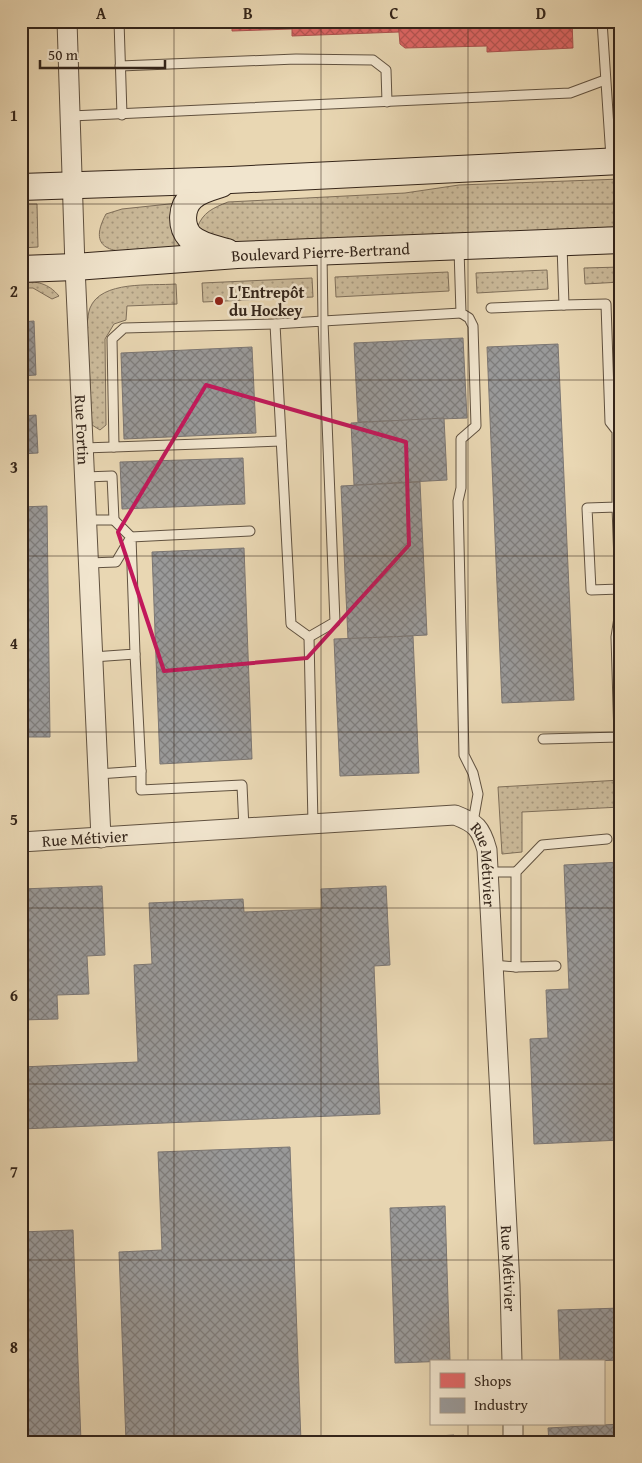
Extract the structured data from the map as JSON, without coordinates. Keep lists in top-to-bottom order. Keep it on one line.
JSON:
{"streets":{"main road":["Boulevard Pierre-Bertrand"],"street":["Rue Fortin","Rue Métivier"]},"crossings":[["Boulevard Pierre-Bertrand","Rue Fortin"],["Rue Fortin","Rue Métivier"]],"places":["L'Entrepôt du Hockey"],"legend":["Shops","Industry"],"scale_bar":"50 m","grid":{"columns":["A","B","C","D"],"rows":["1","2","3","4","5","6","7","8"]}}
